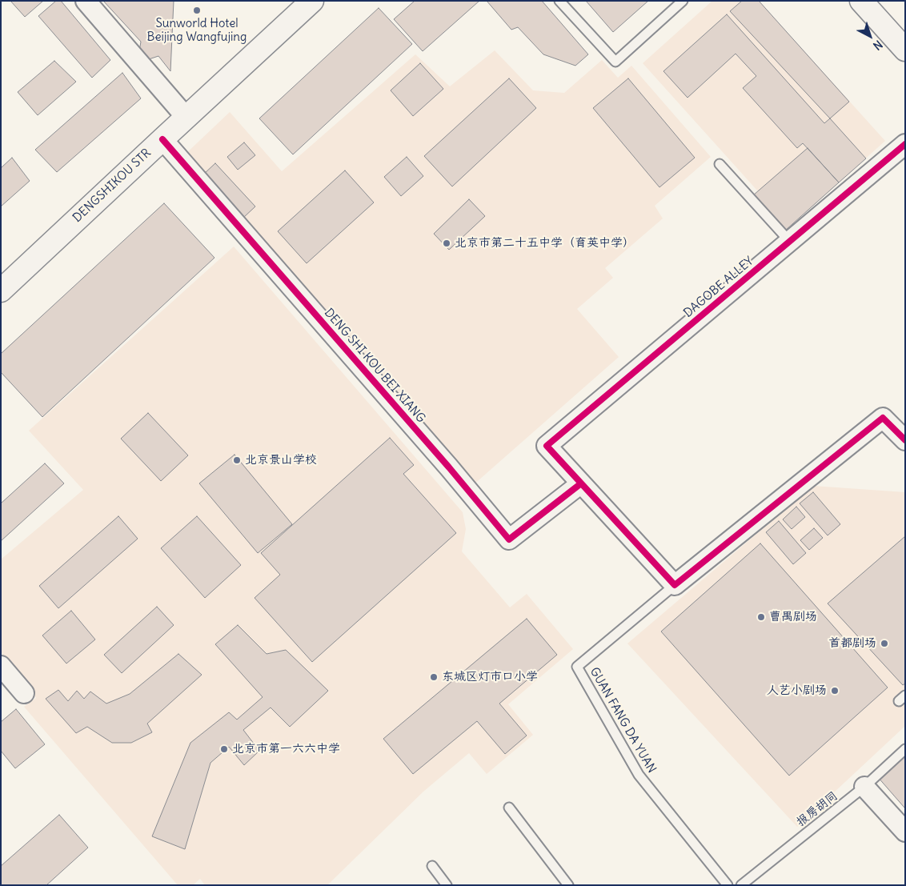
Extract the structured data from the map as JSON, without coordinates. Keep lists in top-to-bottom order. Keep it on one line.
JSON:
{"streets":{"street":["DENGSHIKOU STR","DAGOBE ALLEY","DENG SHI KOU BEI XIANG"],"lane":["GUAN FANG DA YUAN","报房胡同"]},"crossings":[["DENGSHIKOU STR","DENG SHI KOU BEI XIANG"],["DAGOBE ALLEY","DENG SHI KOU BEI XIANG"]],"places":["Sunworld Hotel Beijing Wangfujing","北京市第二十五中学（育英中学）","北京景山学校","曹禺剧场","首都剧场","东城区灯市口小学","人艺小剧场","北京市第一六六中学"],"north":"bottom right"}
